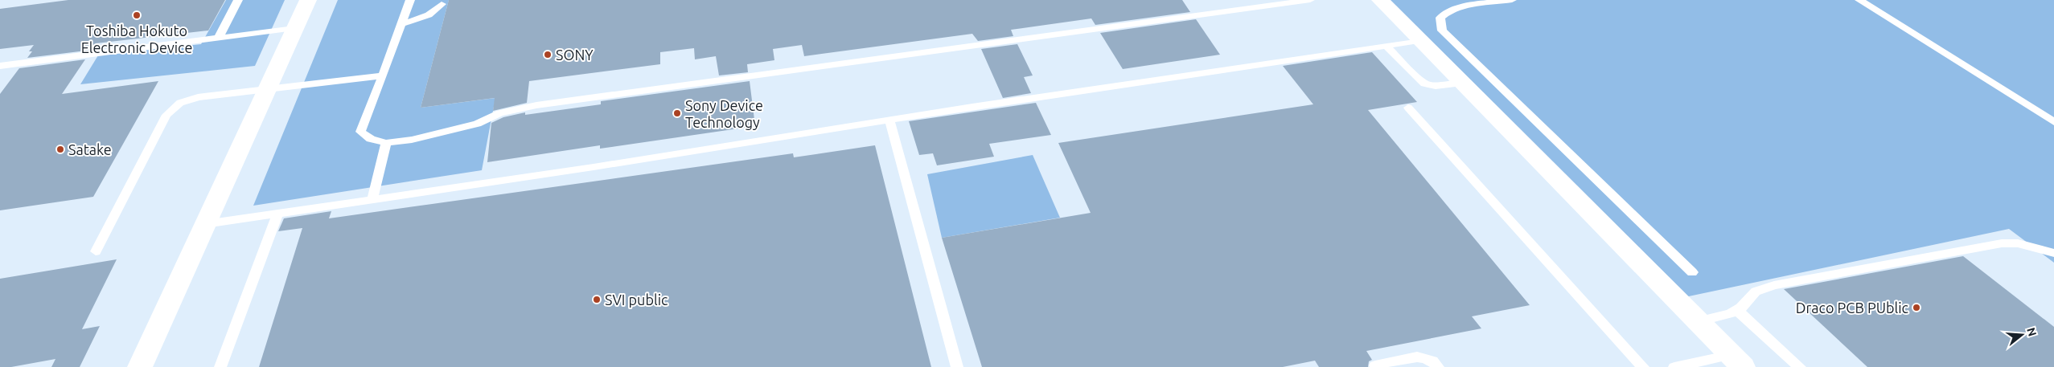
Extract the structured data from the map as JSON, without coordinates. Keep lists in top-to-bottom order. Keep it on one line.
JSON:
{"places":["Toshiba Hokuto Electronic Device","SONY","Sony Device Technology","Satake","SVI public","Draco PCB PUblic"],"north":"right"}
